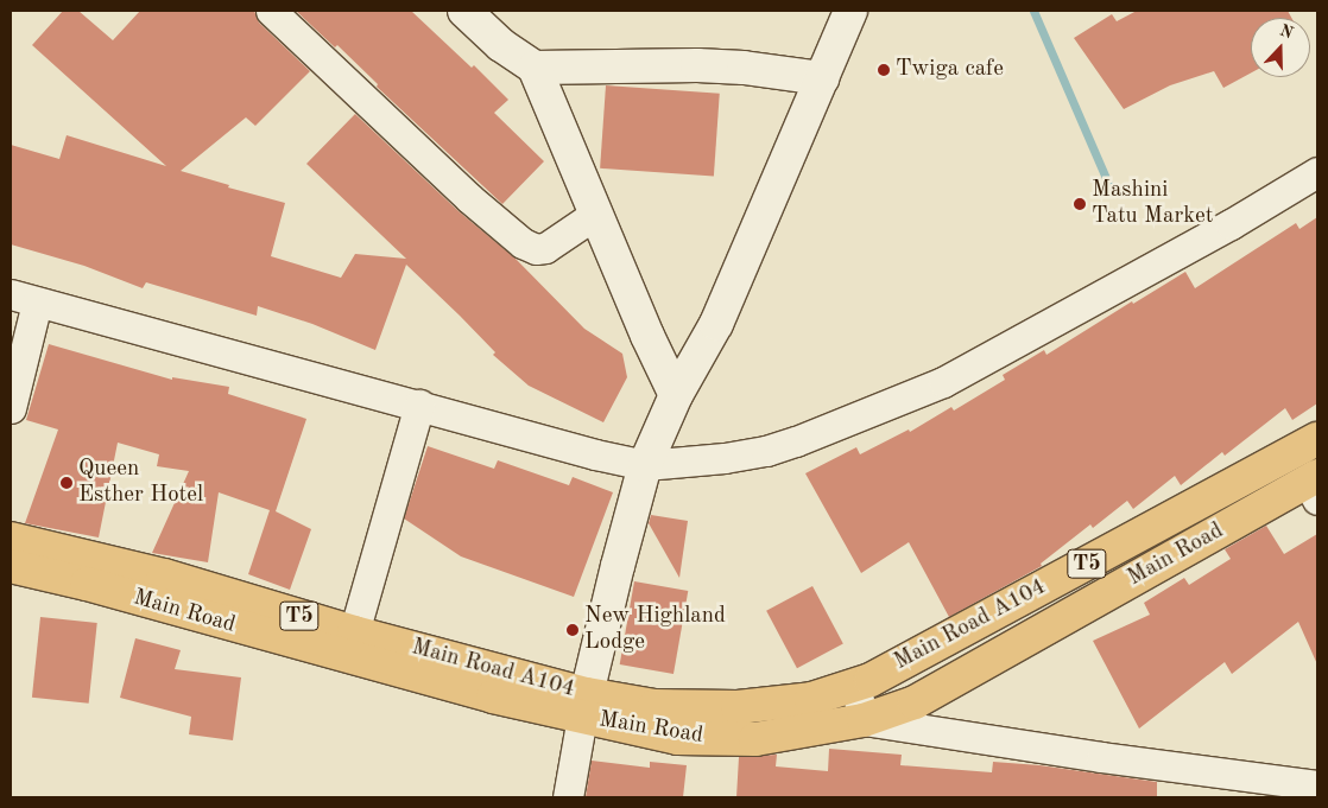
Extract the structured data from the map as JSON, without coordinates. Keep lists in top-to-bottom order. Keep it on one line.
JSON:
{"streets":{"highway":["Main Road","T5","Main Road A104"]},"crossings":[["Main Road","Main Road A104"]],"places":["Twiga cafe","Mashini Tatu Market","Queen Esther Hotel","New Highland Lodge"],"north":"top"}
